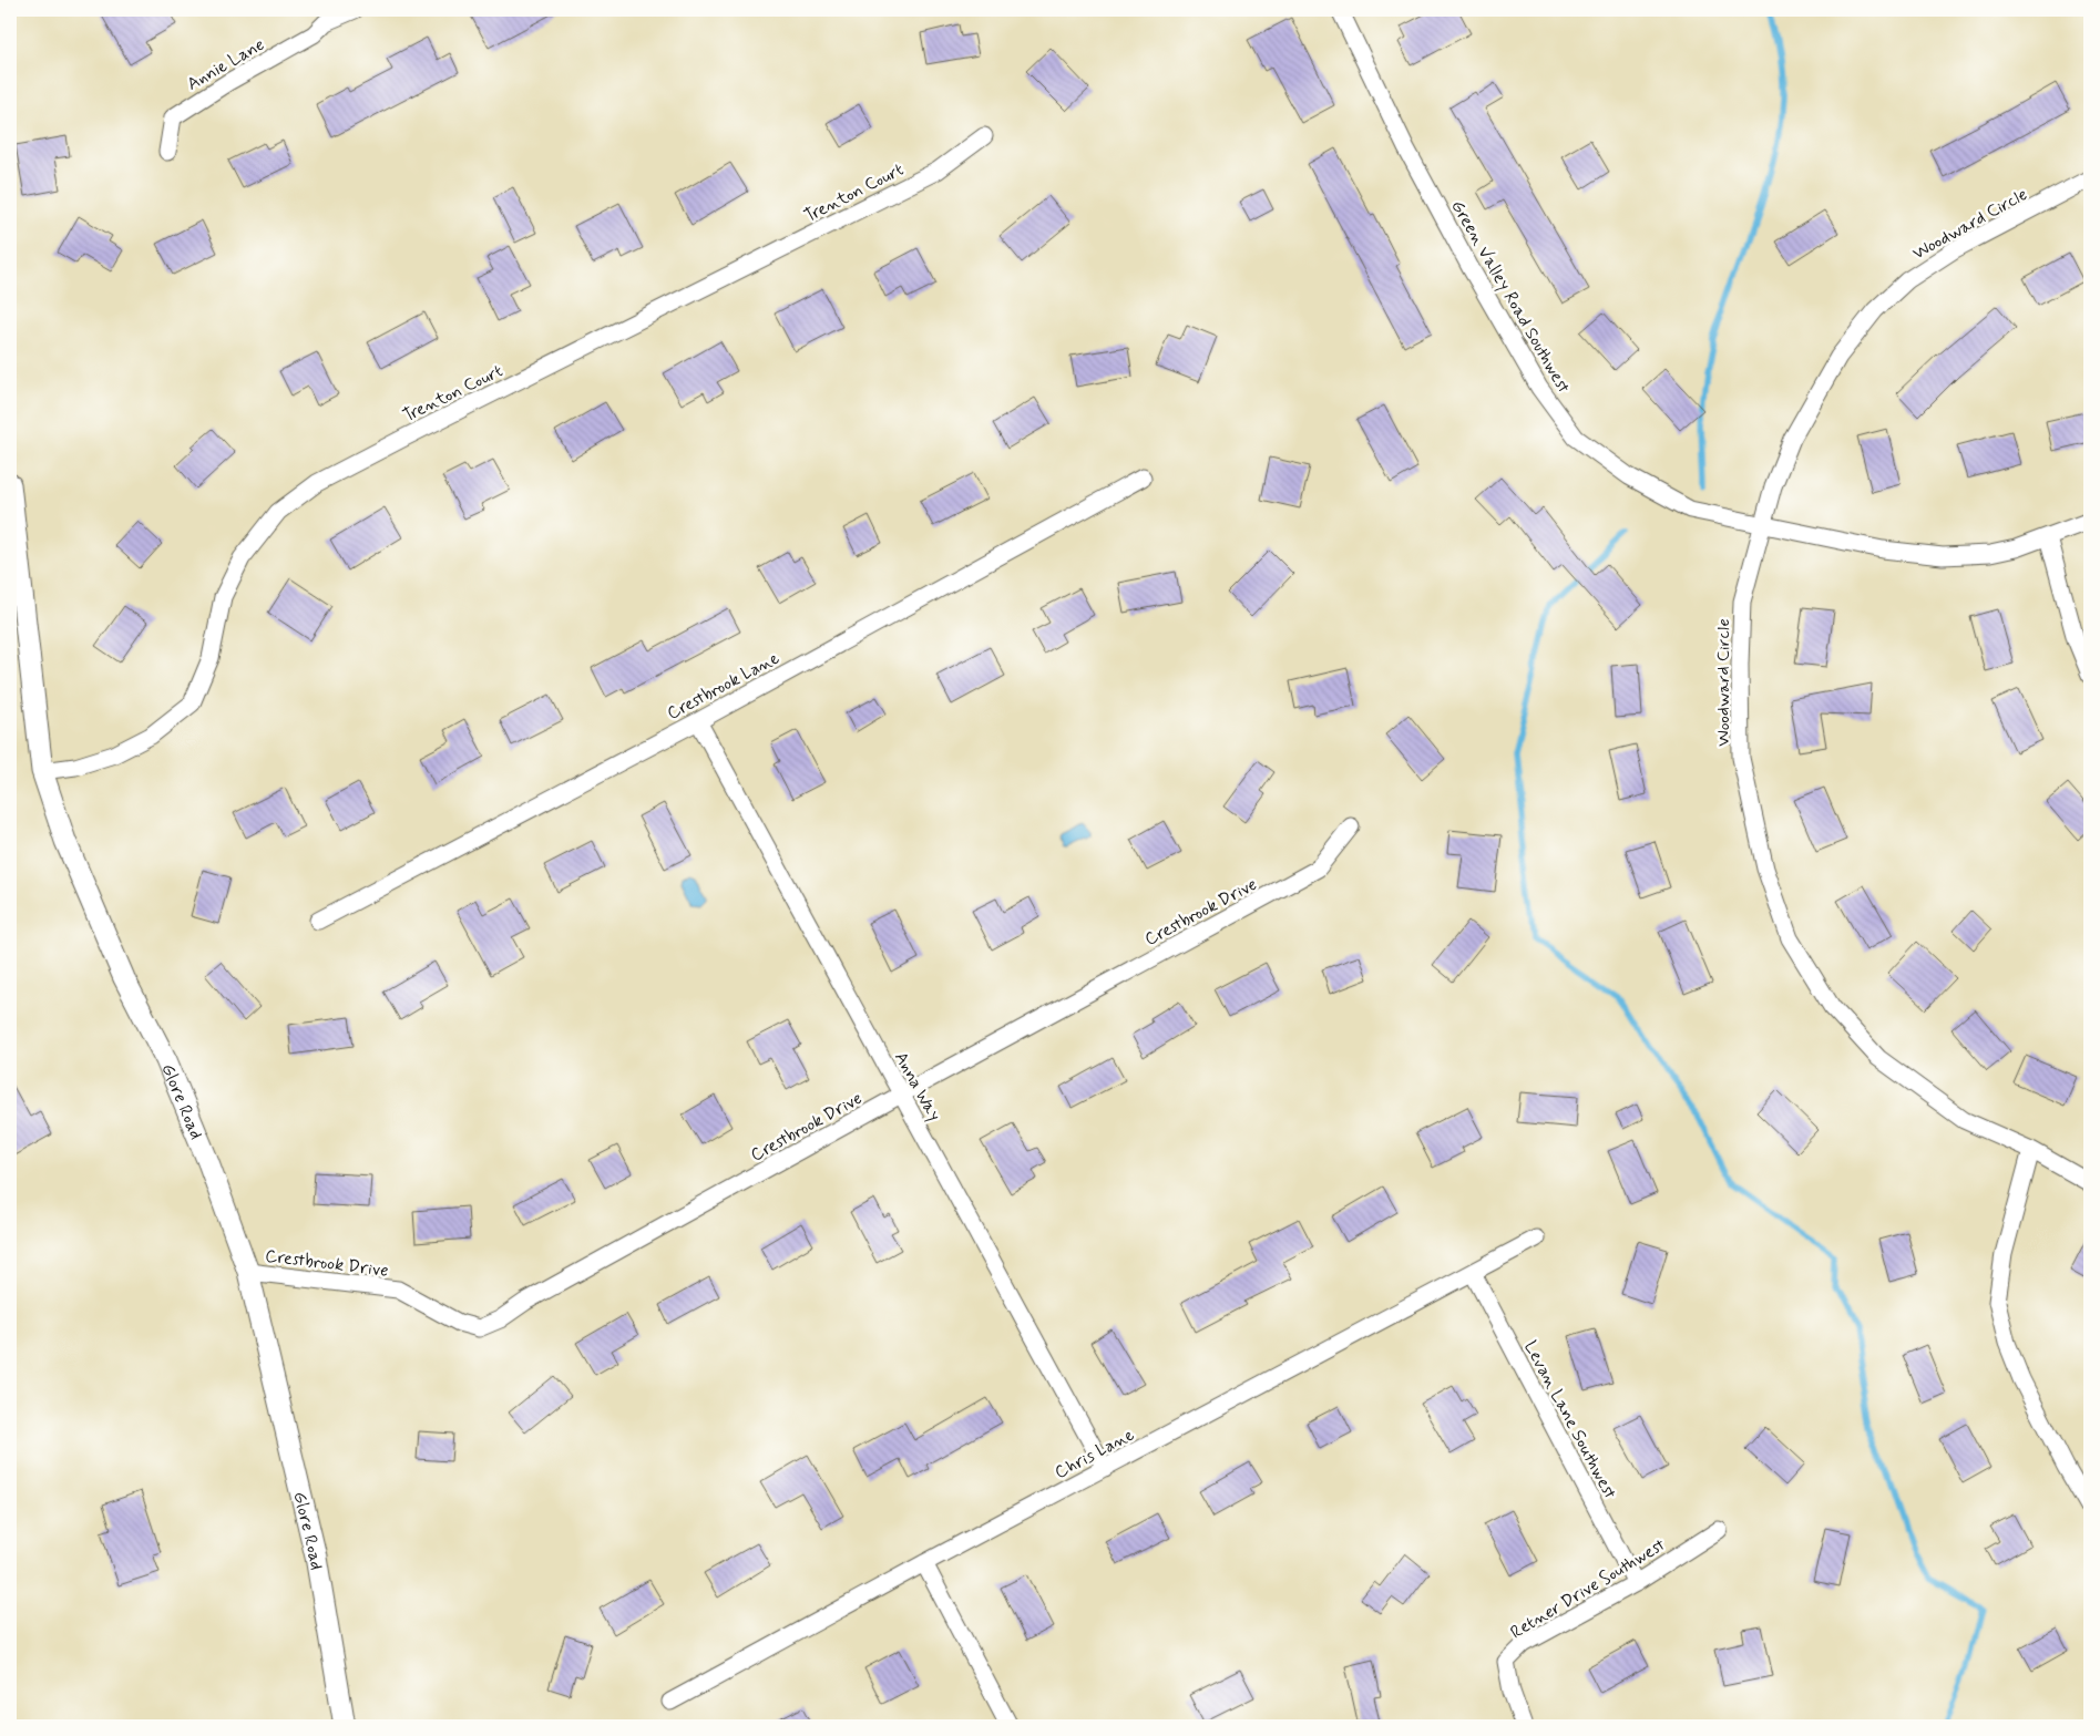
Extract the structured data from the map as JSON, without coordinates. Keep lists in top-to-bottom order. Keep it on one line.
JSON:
{"streets":{"street":["Annie Lane","Trenton Court","Woodward Circle","Green Valley Road Southwest","Crestbrook Lane","Crestbrook Drive","Anna Way","Glore Road","Levan Lane Southwest","Chris Lane","Retner Drive Southwest"]},"crossings":[["Trenton Court","Glore Road"],["Woodward Circle","Green Valley Road Southwest"],["Crestbrook Lane","Anna Way"],["Crestbrook Drive","Anna Way"],["Crestbrook Drive","Glore Road"],["Anna Way","Chris Lane"],["Levan Lane Southwest","Chris Lane"],["Levan Lane Southwest","Retner Drive Southwest"]]}
